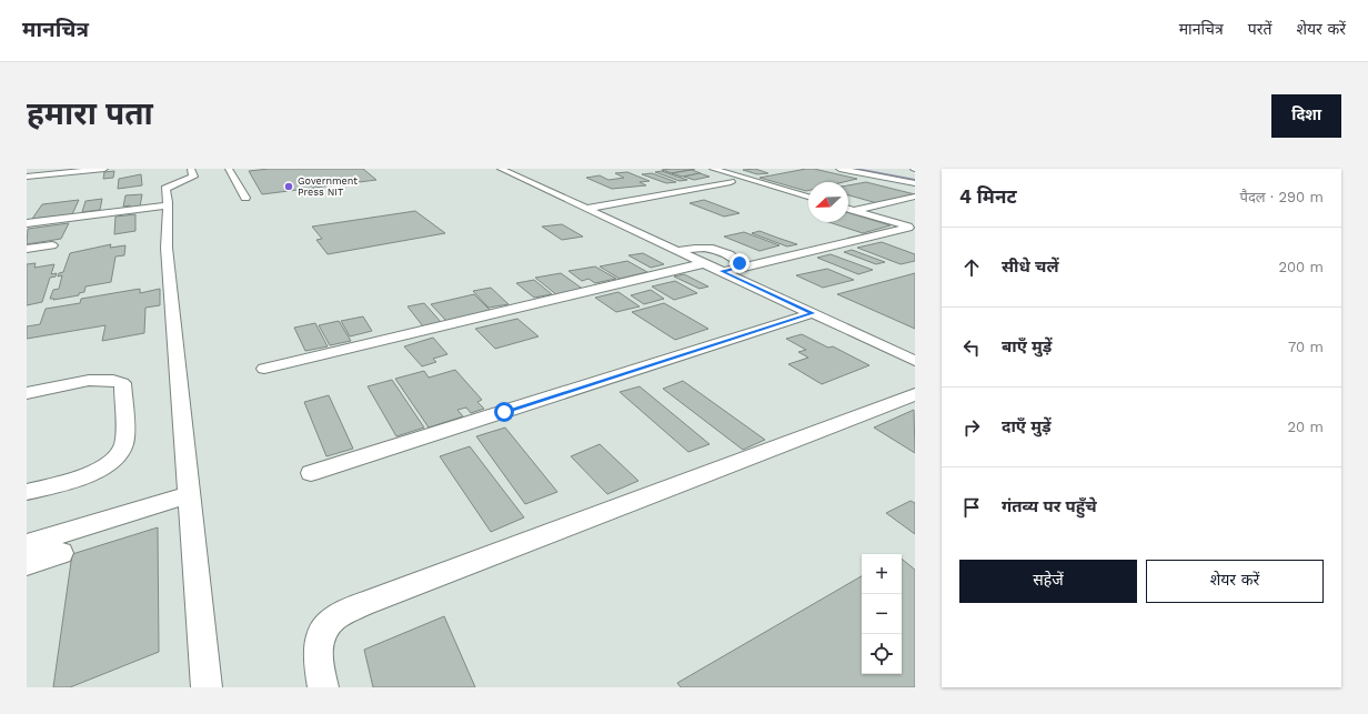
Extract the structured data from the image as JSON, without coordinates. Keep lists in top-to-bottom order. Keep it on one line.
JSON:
{"places":["Government Press NIT"],"north":"bottom left","page":{"header":"मानचित्र","nav":["मानचित्र","परतें","शेयर करें"],"buttons":["दिशा",["सहेजें","शेयर करें"]],"title":"हमारा पता","heading":["4 मिनट","पैदल · 290 m"],"list":[["सीधे चलें","200 m"],["बाएँ मुड़ें","70 m"],["दाएँ मुड़ें","20 m"],"गंतव्य पर पहुँचे"],"map_buttons":["+","−"]}}
